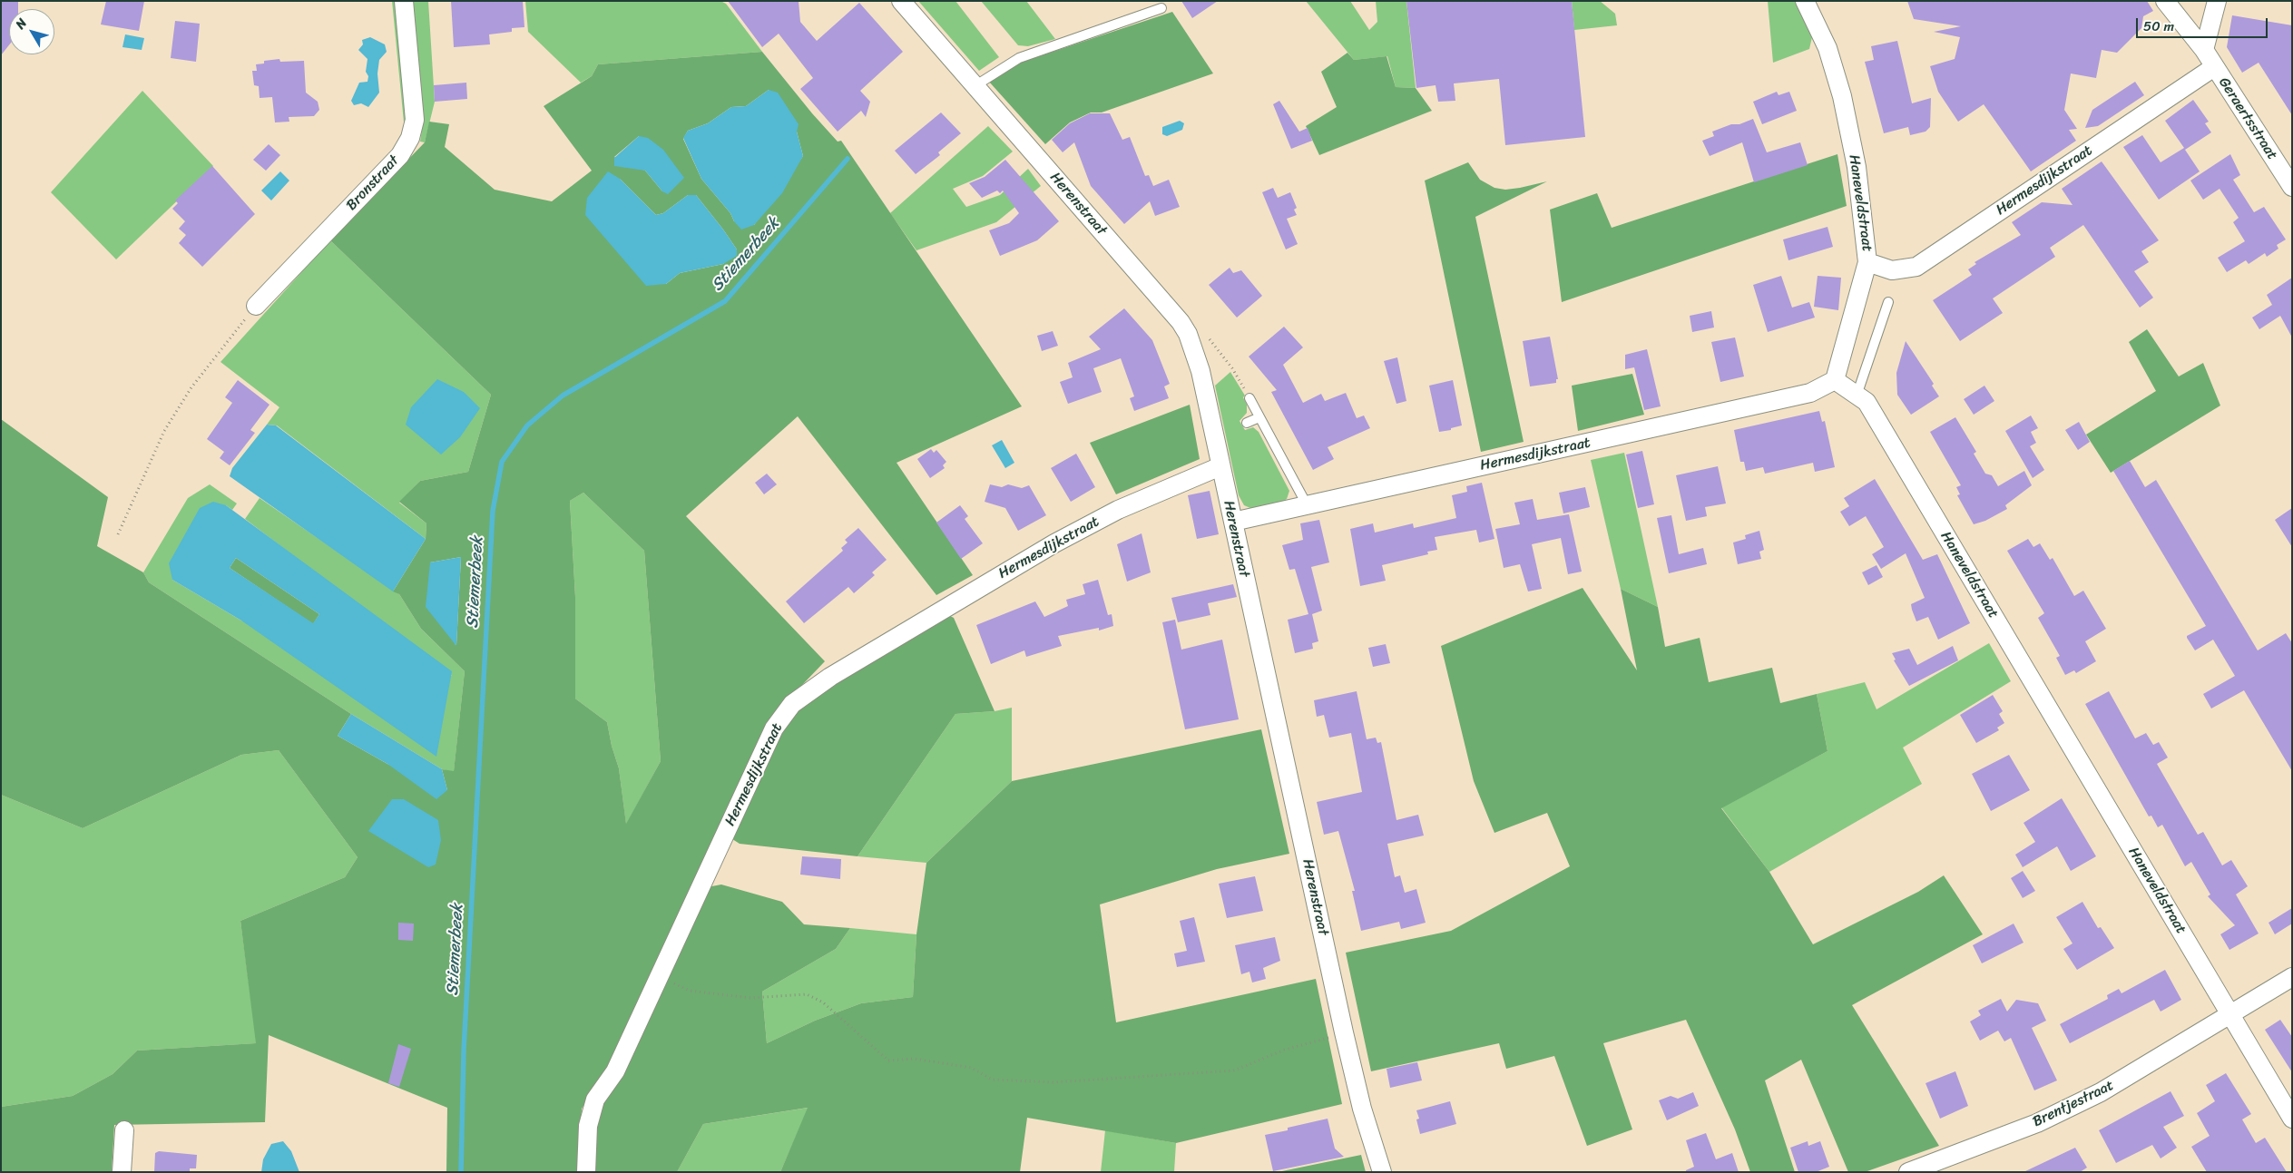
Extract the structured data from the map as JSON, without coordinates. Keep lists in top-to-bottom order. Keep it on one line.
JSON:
{"streets":{"street":["Geraertsstraat","Hermesdijkstraat","Bronstraat","Haneveldstraat","Herenstraat","Brentjestraat"]},"crossings":[["Geraertsstraat","Hermesdijkstraat"],["Hermesdijkstraat","Haneveldstraat"],["Hermesdijkstraat","Herenstraat"],["Haneveldstraat","Brentjestraat"]],"water":["Stiemerbeek"],"scale_bar":"50 m","north":"top left"}
